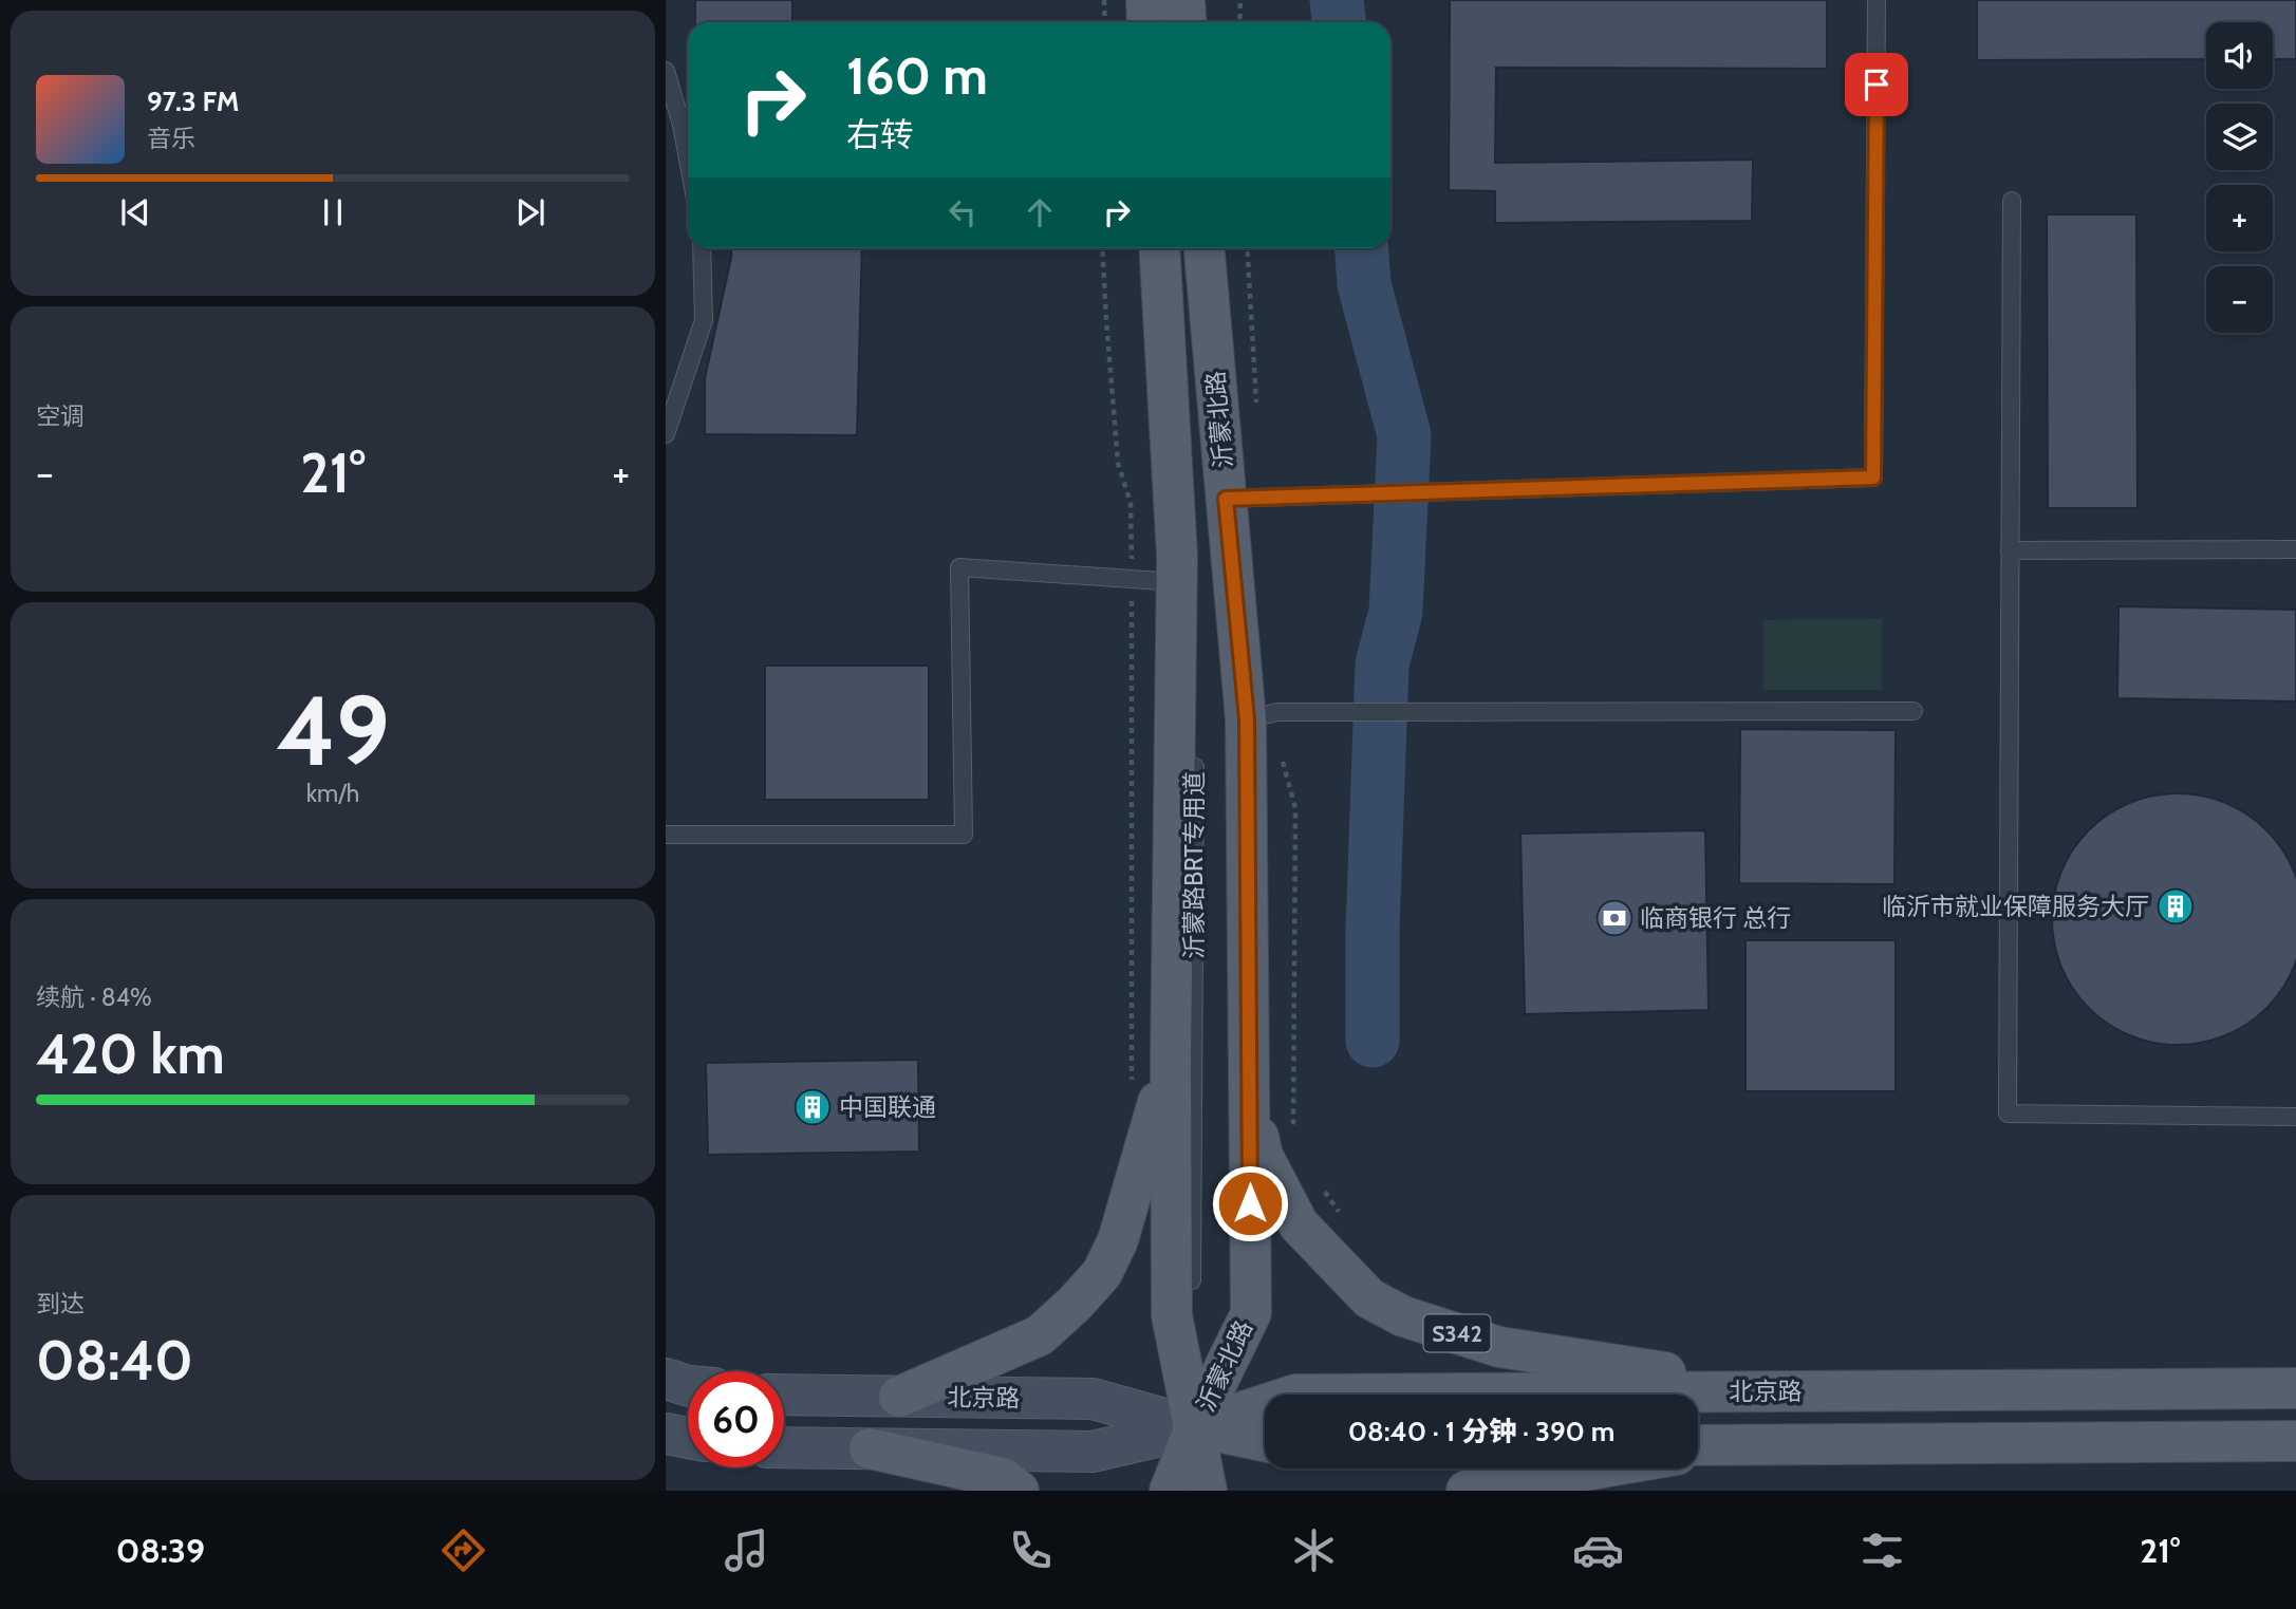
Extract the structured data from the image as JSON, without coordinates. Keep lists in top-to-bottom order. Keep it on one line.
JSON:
{"streets":{"main road":["沂蒙北路","S342","北京路"],"lane":["沂蒙路BRT专用道"]},"crossings":[["沂蒙北路","S342"],["沂蒙北路","北京路"],["S342","北京路"]],"places":{"building":["临沂市就业保障服务大厅","中国联通"],"bank":["临商银行 总行"]},"page":{"map_buttons":["+","−"],"turn":["160 m","右转"],"song":["97.3 FM","音乐"],"tile":["空调",["49","km/h"],["续航 · 84%","420 km"],["到达","08:40"]],"heat":["−","21°","+"],"limit":"60","trip":"08:40 · 1 分钟 · 390 m","tabs":["08:39","21°"]}}
